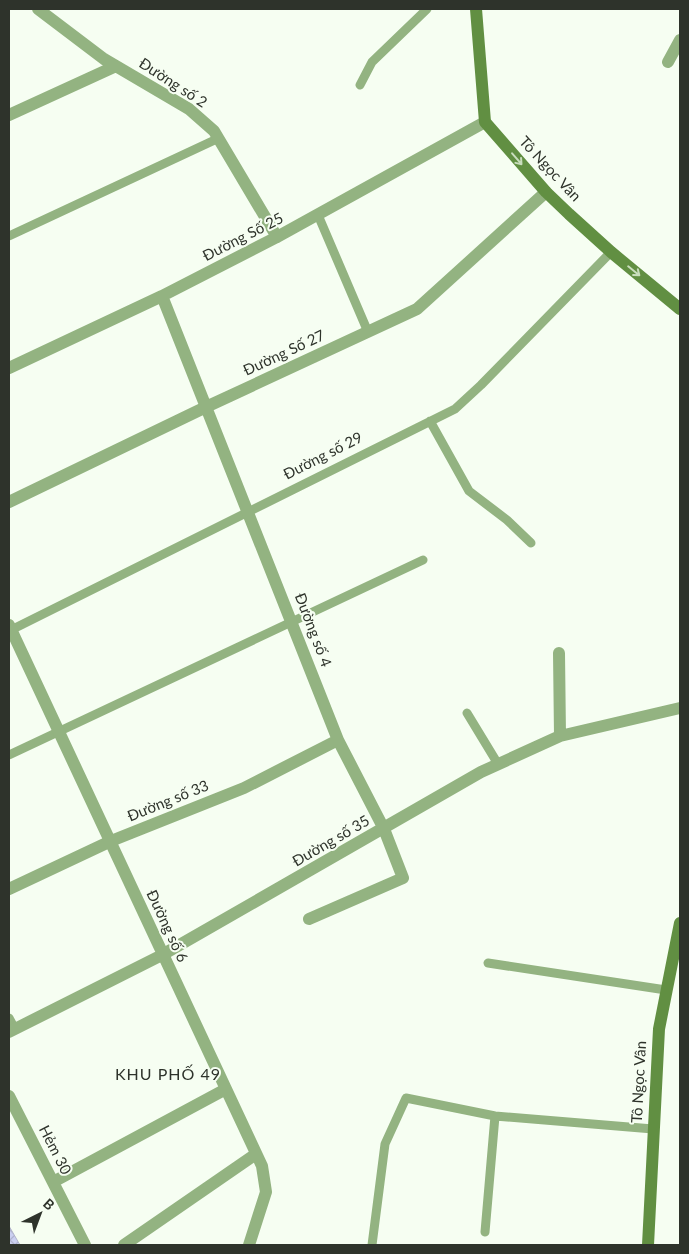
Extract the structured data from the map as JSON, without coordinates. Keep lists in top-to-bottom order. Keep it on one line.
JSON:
{"streets":{"main road":["Tô Ngọc Vân"],"street":["Đường số 2","Đường Số 25","Đường Số 27","Đường số 4","Đường số 33","Đường số 35","Đường số 6","Hẻm 30"],"lane":["Đường số 29"]},"crossings":[["Đường số 2","Đường Số 25"],["Tô Ngọc Vân","Đường Số 25"],["Tô Ngọc Vân","Đường Số 27"],["Tô Ngọc Vân","Đường số 29"],["Đường Số 25","Đường số 4"],["Đường Số 27","Đường số 4"],["Đường số 29","Đường số 4"],["Đường số 29","Đường số 6"],["Đường số 4","Đường số 33"],["Đường số 4","Đường số 35"],["Đường số 33","Đường số 6"],["Đường số 35","Đường số 6"]],"districts":["KHU PHỐ 49"],"north":"top right"}
